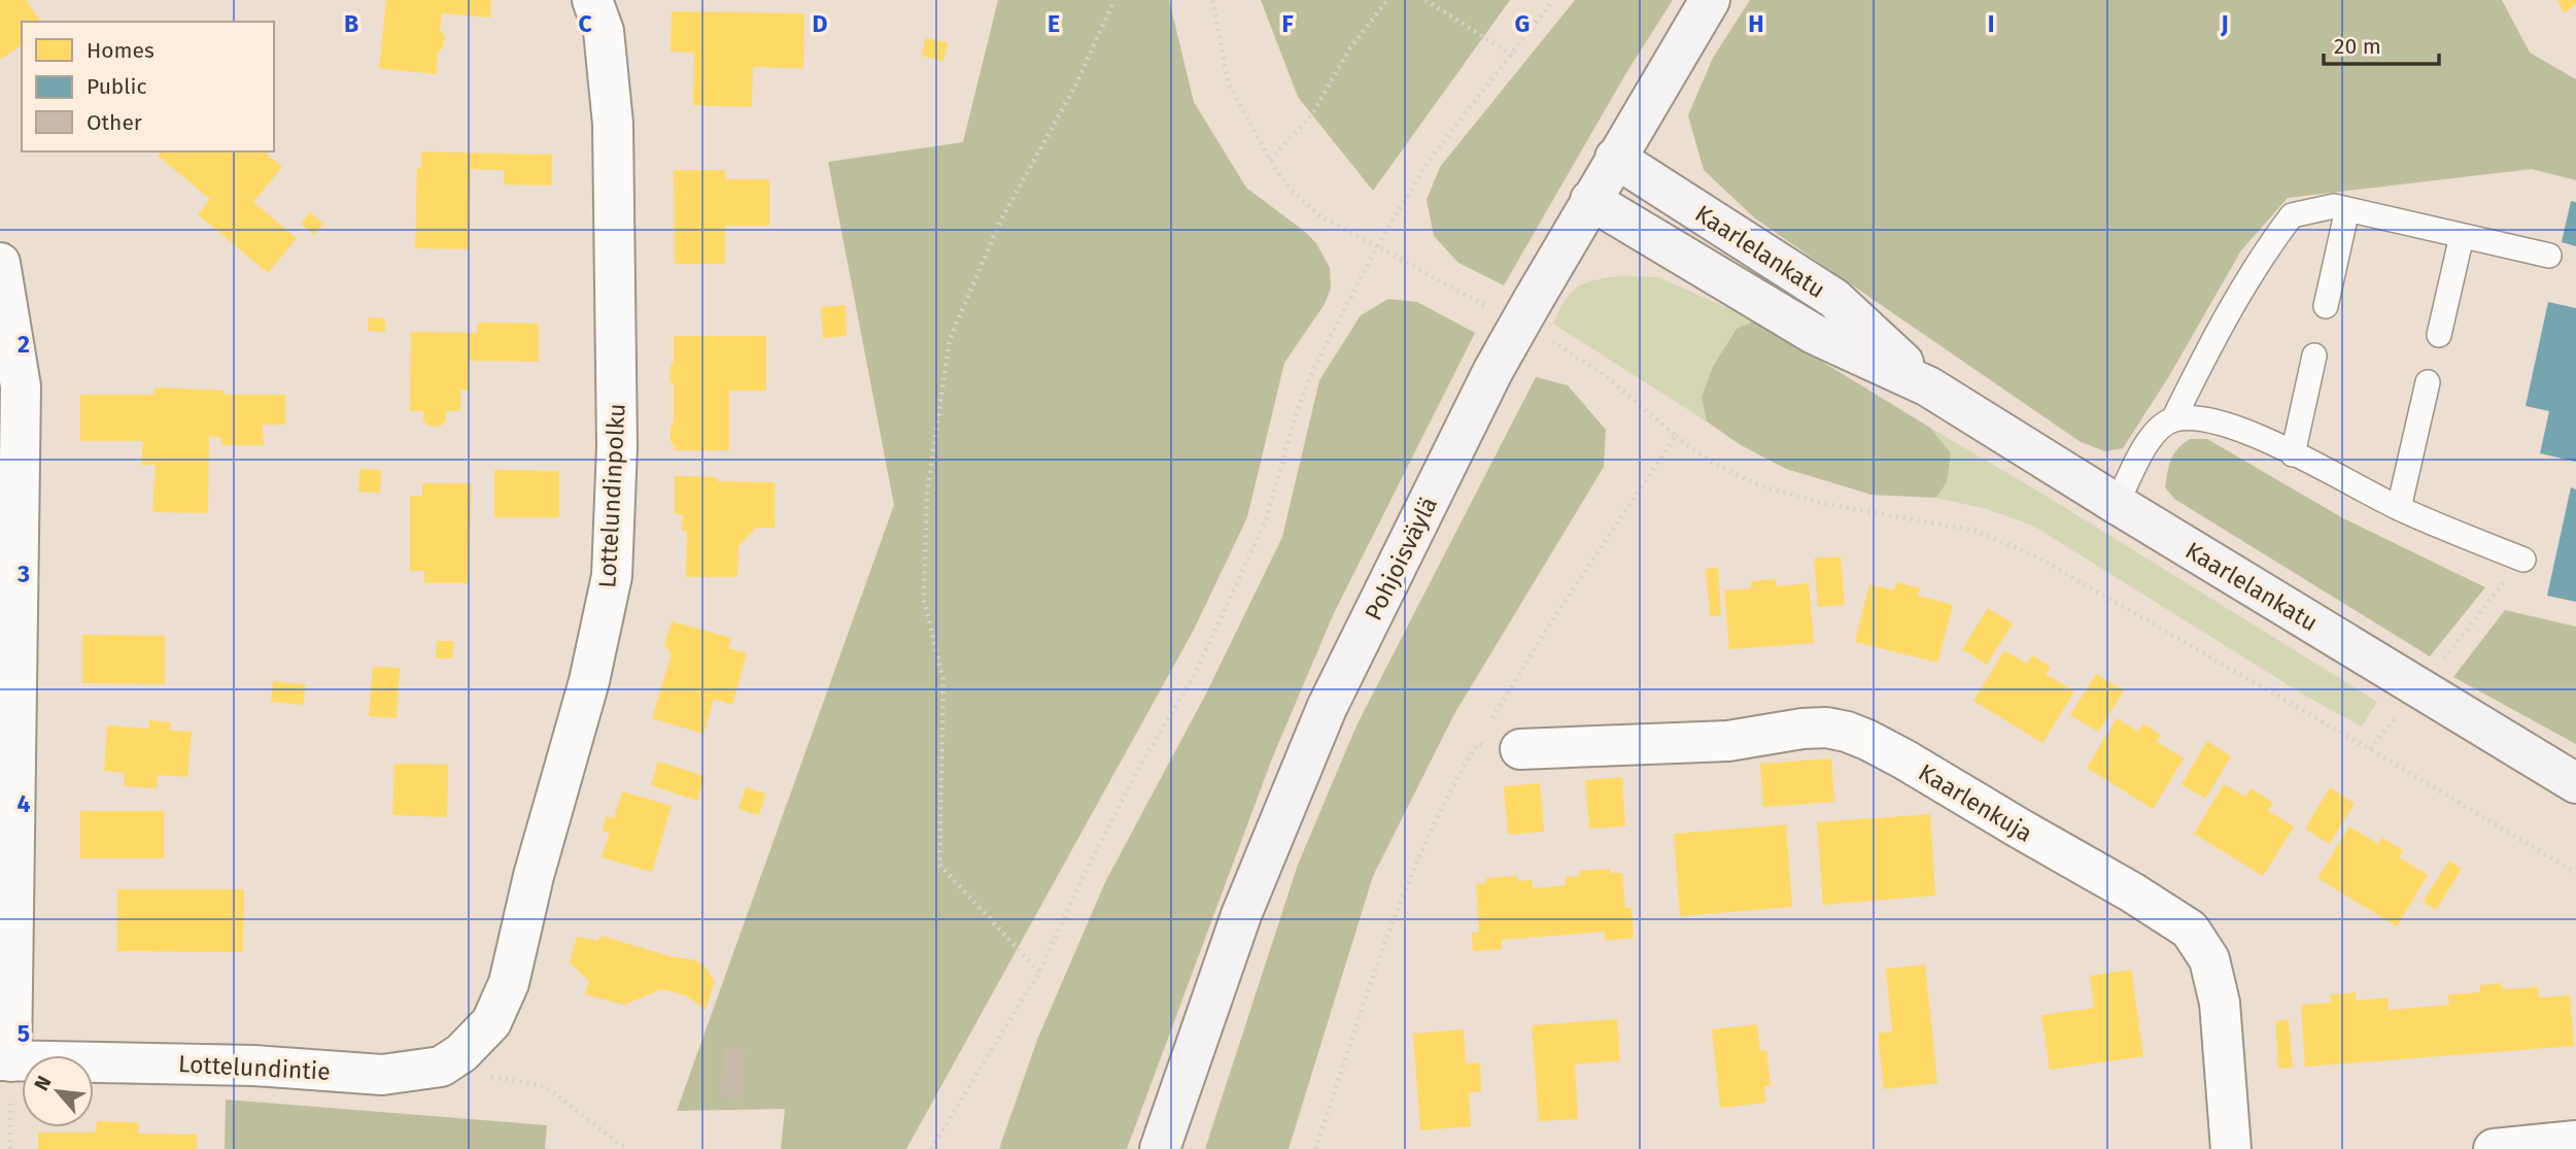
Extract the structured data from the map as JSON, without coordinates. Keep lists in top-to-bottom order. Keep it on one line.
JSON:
{"streets":{"main road":["Kaarlelankatu","Pohjoisväylä"],"street":["Lottelundinpolku","Kaarlenkuja","Lottelundintie"]},"crossings":[["Kaarlelankatu","Pohjoisväylä"],["Lottelundinpolku","Lottelundintie"]],"legend":["Homes","Public","Other"],"scale_bar":"20 m","north":"top left","grid":{"columns":["B","C","D","E","F","G","H","I","J"],"rows":["2","3","4","5"]}}
